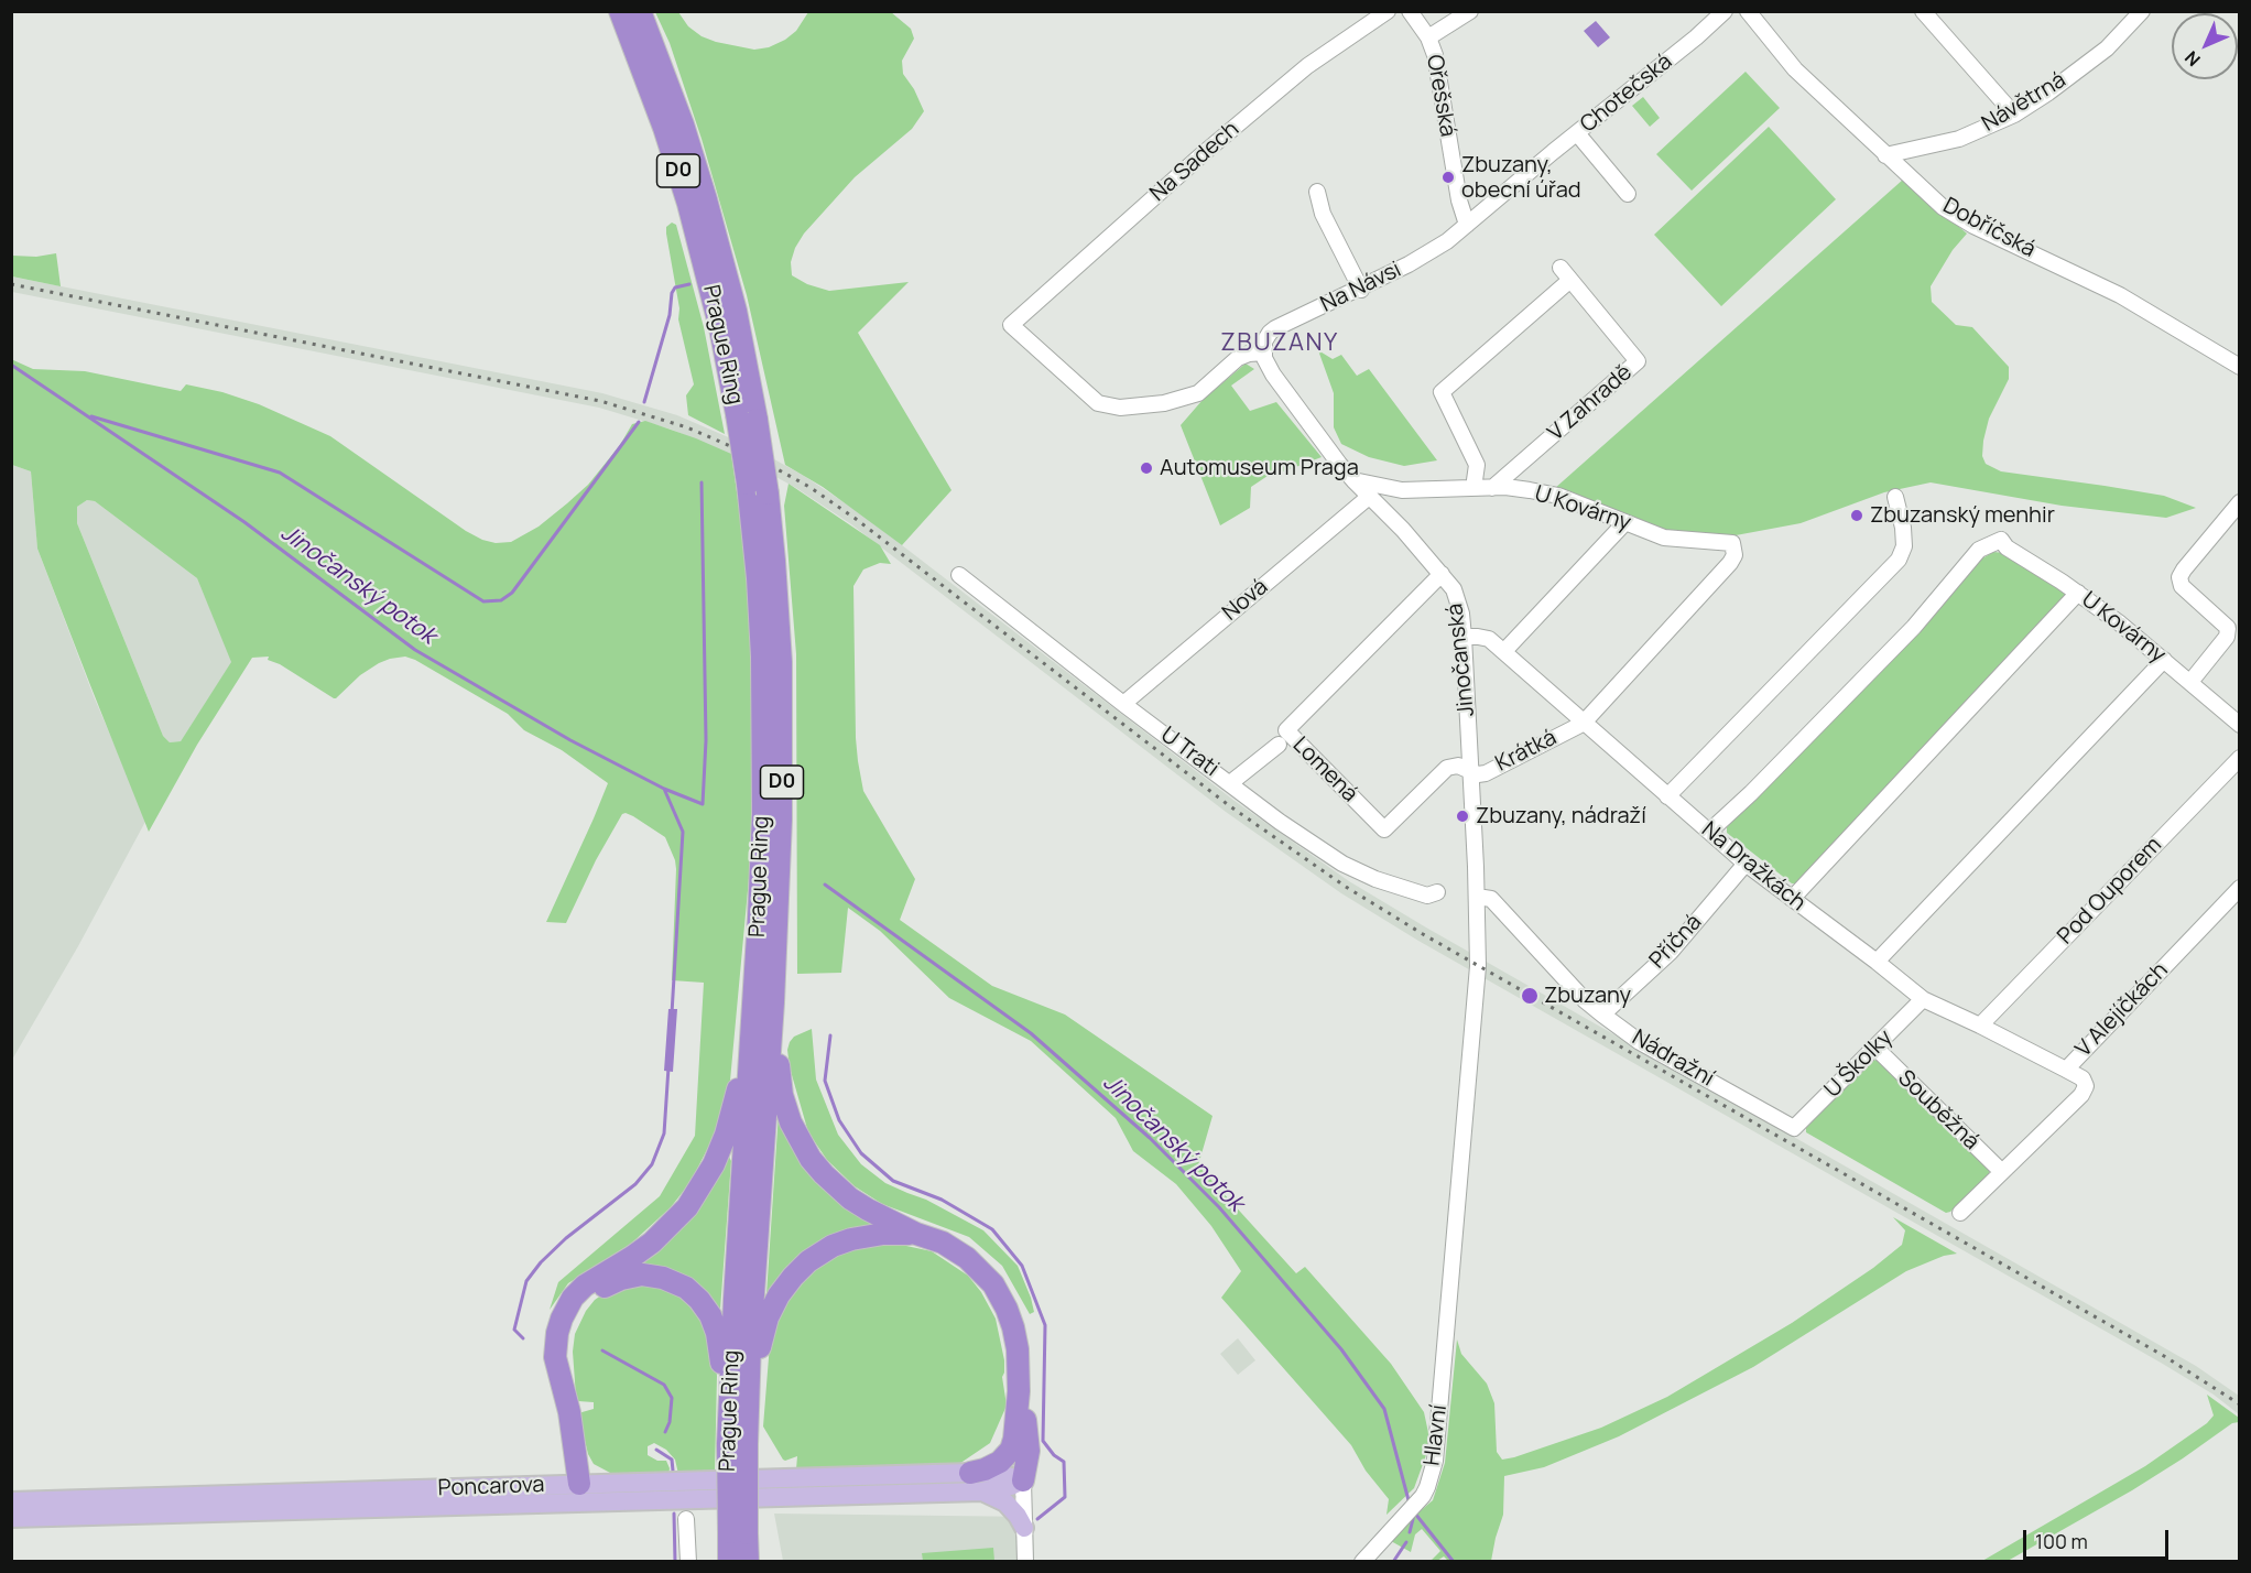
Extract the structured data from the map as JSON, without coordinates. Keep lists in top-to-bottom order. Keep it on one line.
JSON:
{"streets":{"highway":["D0","Prague Ring"],"main road":["Poncarova"],"street":["Chotečská","Ořešská","Návětrná","Na Sadech","Dobříčská","Na Návsi","V Zahradě","U Kovárny","Nová","Jinočanská","Krátká","U Trati","Lomená","Na Dražkách","Pod Ouporem","Příčná","V Alejíčkách","Nádražní","U Školky","Souběžná","Hlavní"]},"crossings":[["Chotečská","Ořešská"],["Chotečská","Na Návsi"],["Ořešská","Na Návsi"],["Návětrná","Dobříčská"],["Na Sadech","Na Návsi"],["Na Sadech","Jinočanská"],["Na Návsi","Jinočanská"],["V Zahradě","U Kovárny"],["U Kovárny","Jinočanská"],["U Kovárny","Krátká"],["U Kovárny","Na Dražkách"],["Nová","Jinočanská"],["Nová","U Trati"],["Jinočanská","Krátká"],["Jinočanská","Lomená"],["Jinočanská","Na Dražkách"],["Jinočanská","Nádražní"],["Jinočanská","Hlavní"],["Krátká","Lomená"],["Krátká","Na Dražkách"],["Na Dražkách","Pod Ouporem"],["Na Dražkách","Příčná"],["Na Dražkách","V Alejíčkách"],["Na Dražkách","U Školky"],["Příčná","Nádražní"],["V Alejíčkách","Souběžná"],["Nádražní","U Školky"],["U Školky","Souběžná"]],"districts":["ZBUZANY"],"water":["Jinočanský potok"],"places":["Zbuzany, obecní úřad","Automuseum Praga","Zbuzanský menhir","Zbuzany, nádraží","Zbuzany"],"scale_bar":"100 m","north":"bottom left"}
